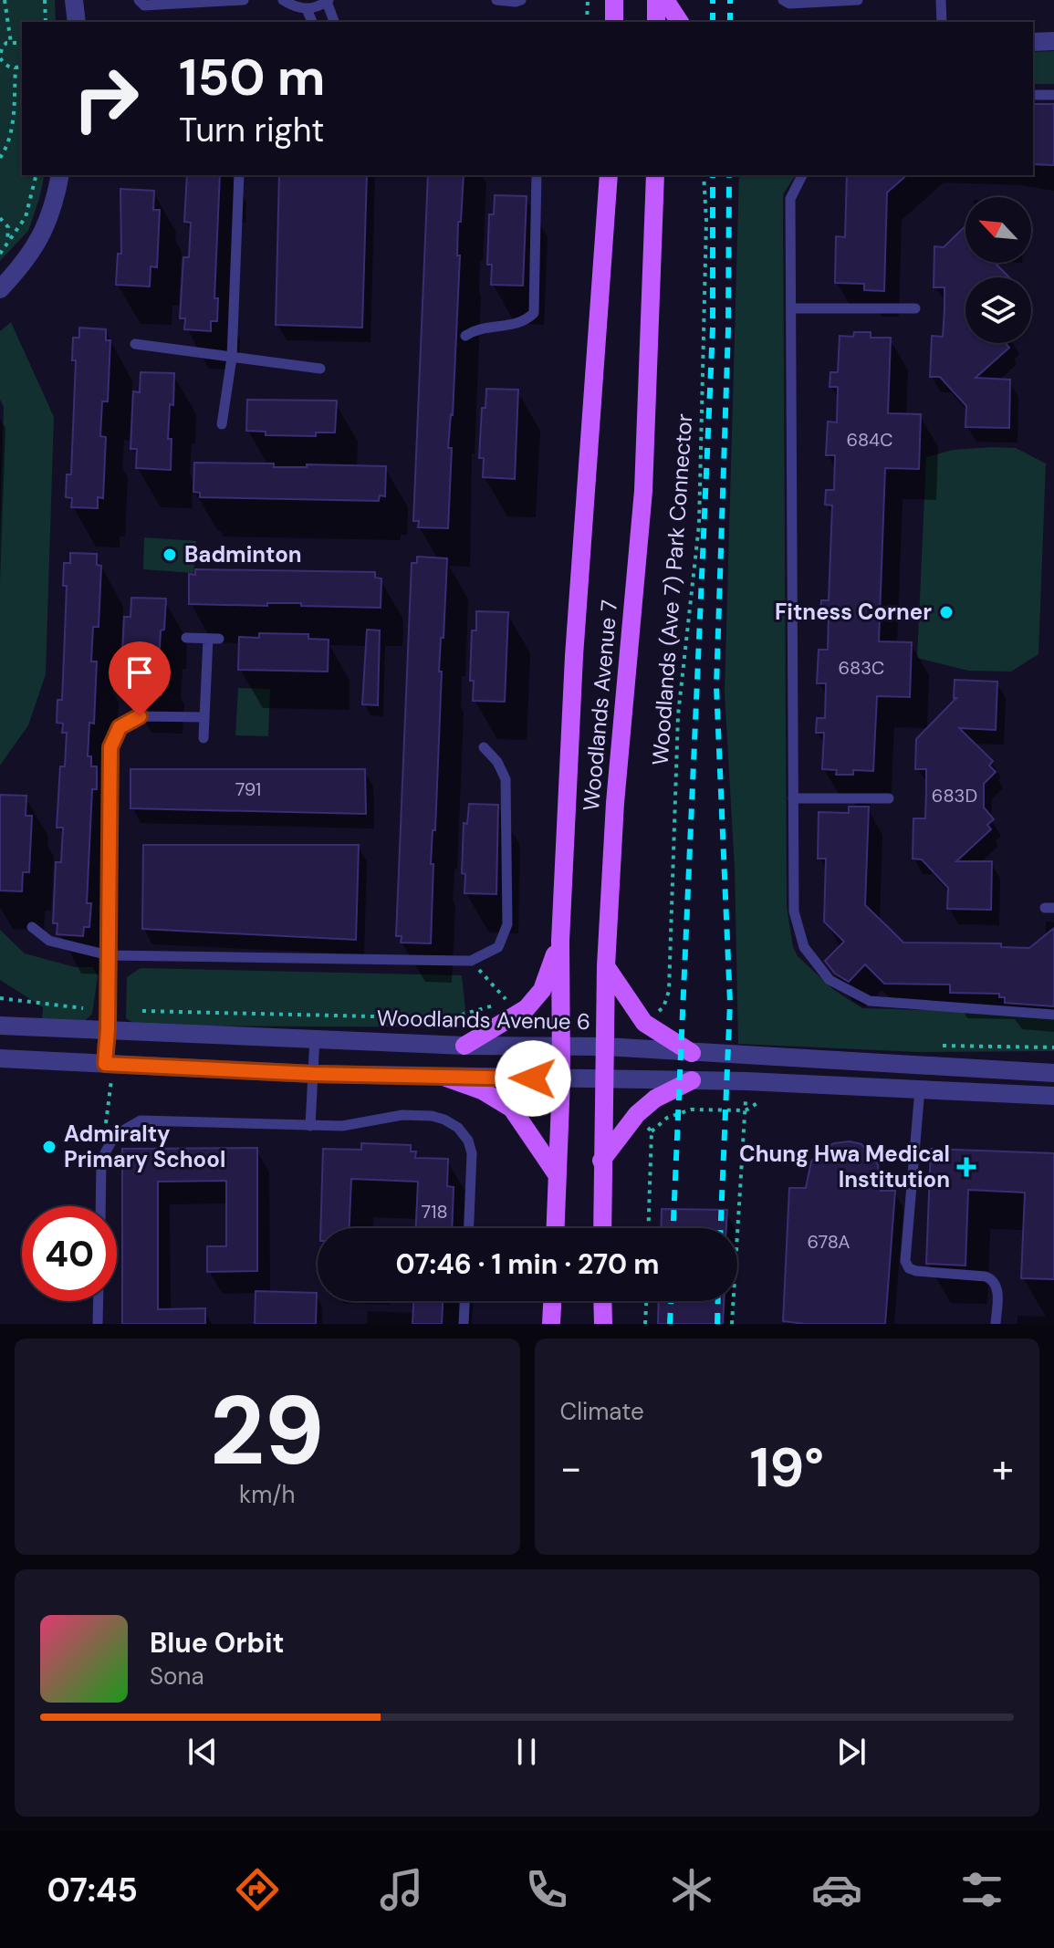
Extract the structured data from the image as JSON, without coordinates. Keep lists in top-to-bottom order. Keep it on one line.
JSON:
{"streets":{"main road":["Woodlands Avenue 7"],"street":["Woodlands Avenue 6"],"path":["Woodlands (Ave 7) Park Connector"]},"crossings":[["Woodlands Avenue 7","Woodlands Avenue 6"]],"places":{"other":["Badminton","Fitness Corner","Admiralty Primary School"],"health":["Chung Hwa Medical Institution"]},"house_numbers":["684C","683C","791","683D","718","678A"],"north":"top left","page":{"turn":["150 m","Turn right"],"limit":"40","trip":"07:46 · 1 min · 270 m","tile":[["29","km/h"],"Climate"],"heat":["−","19°","+"],"song":["Blue Orbit","Sona"],"tabs":"07:45"}}
